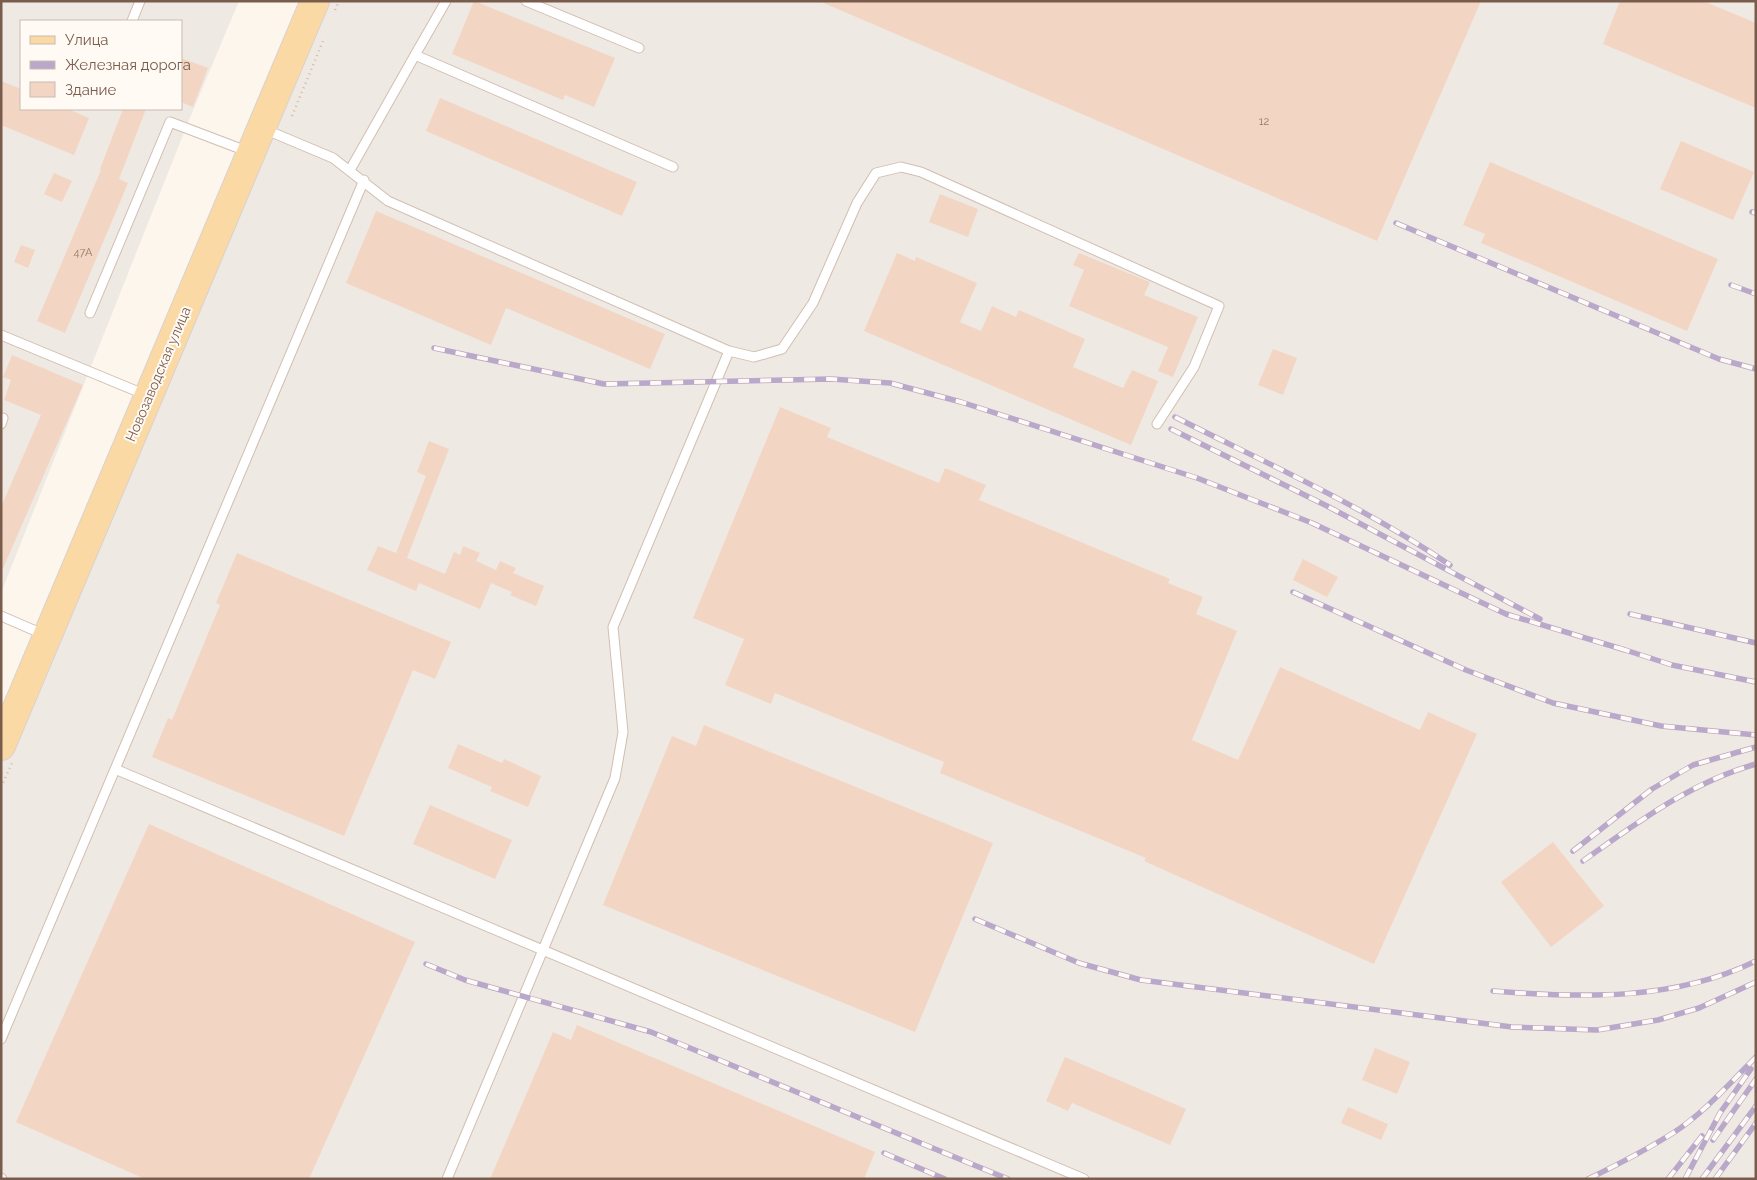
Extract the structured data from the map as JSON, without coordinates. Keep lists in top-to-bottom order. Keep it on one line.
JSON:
{"streets":{"main road":["Новозаводская улица"]},"house_numbers":["12","47А"],"legend":["Улица","Железная дорога","Здание"]}
